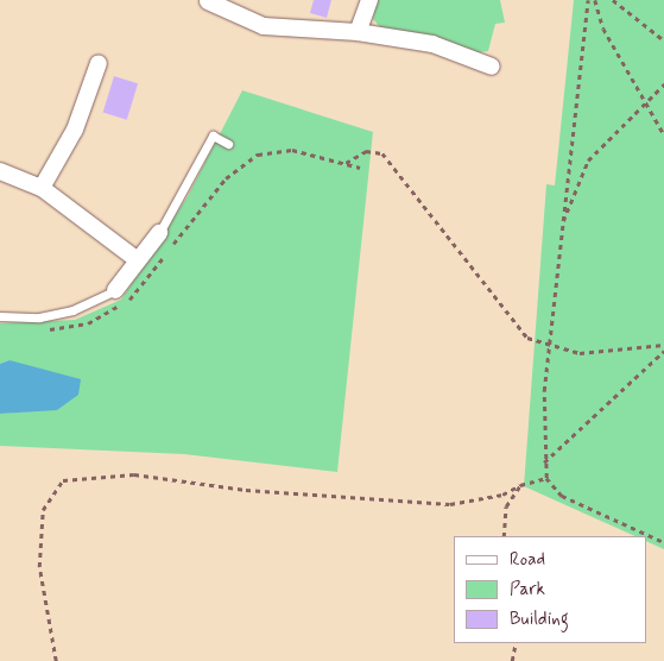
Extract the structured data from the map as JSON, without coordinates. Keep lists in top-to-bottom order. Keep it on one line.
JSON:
{"legend":["Road","Park","Building"]}
